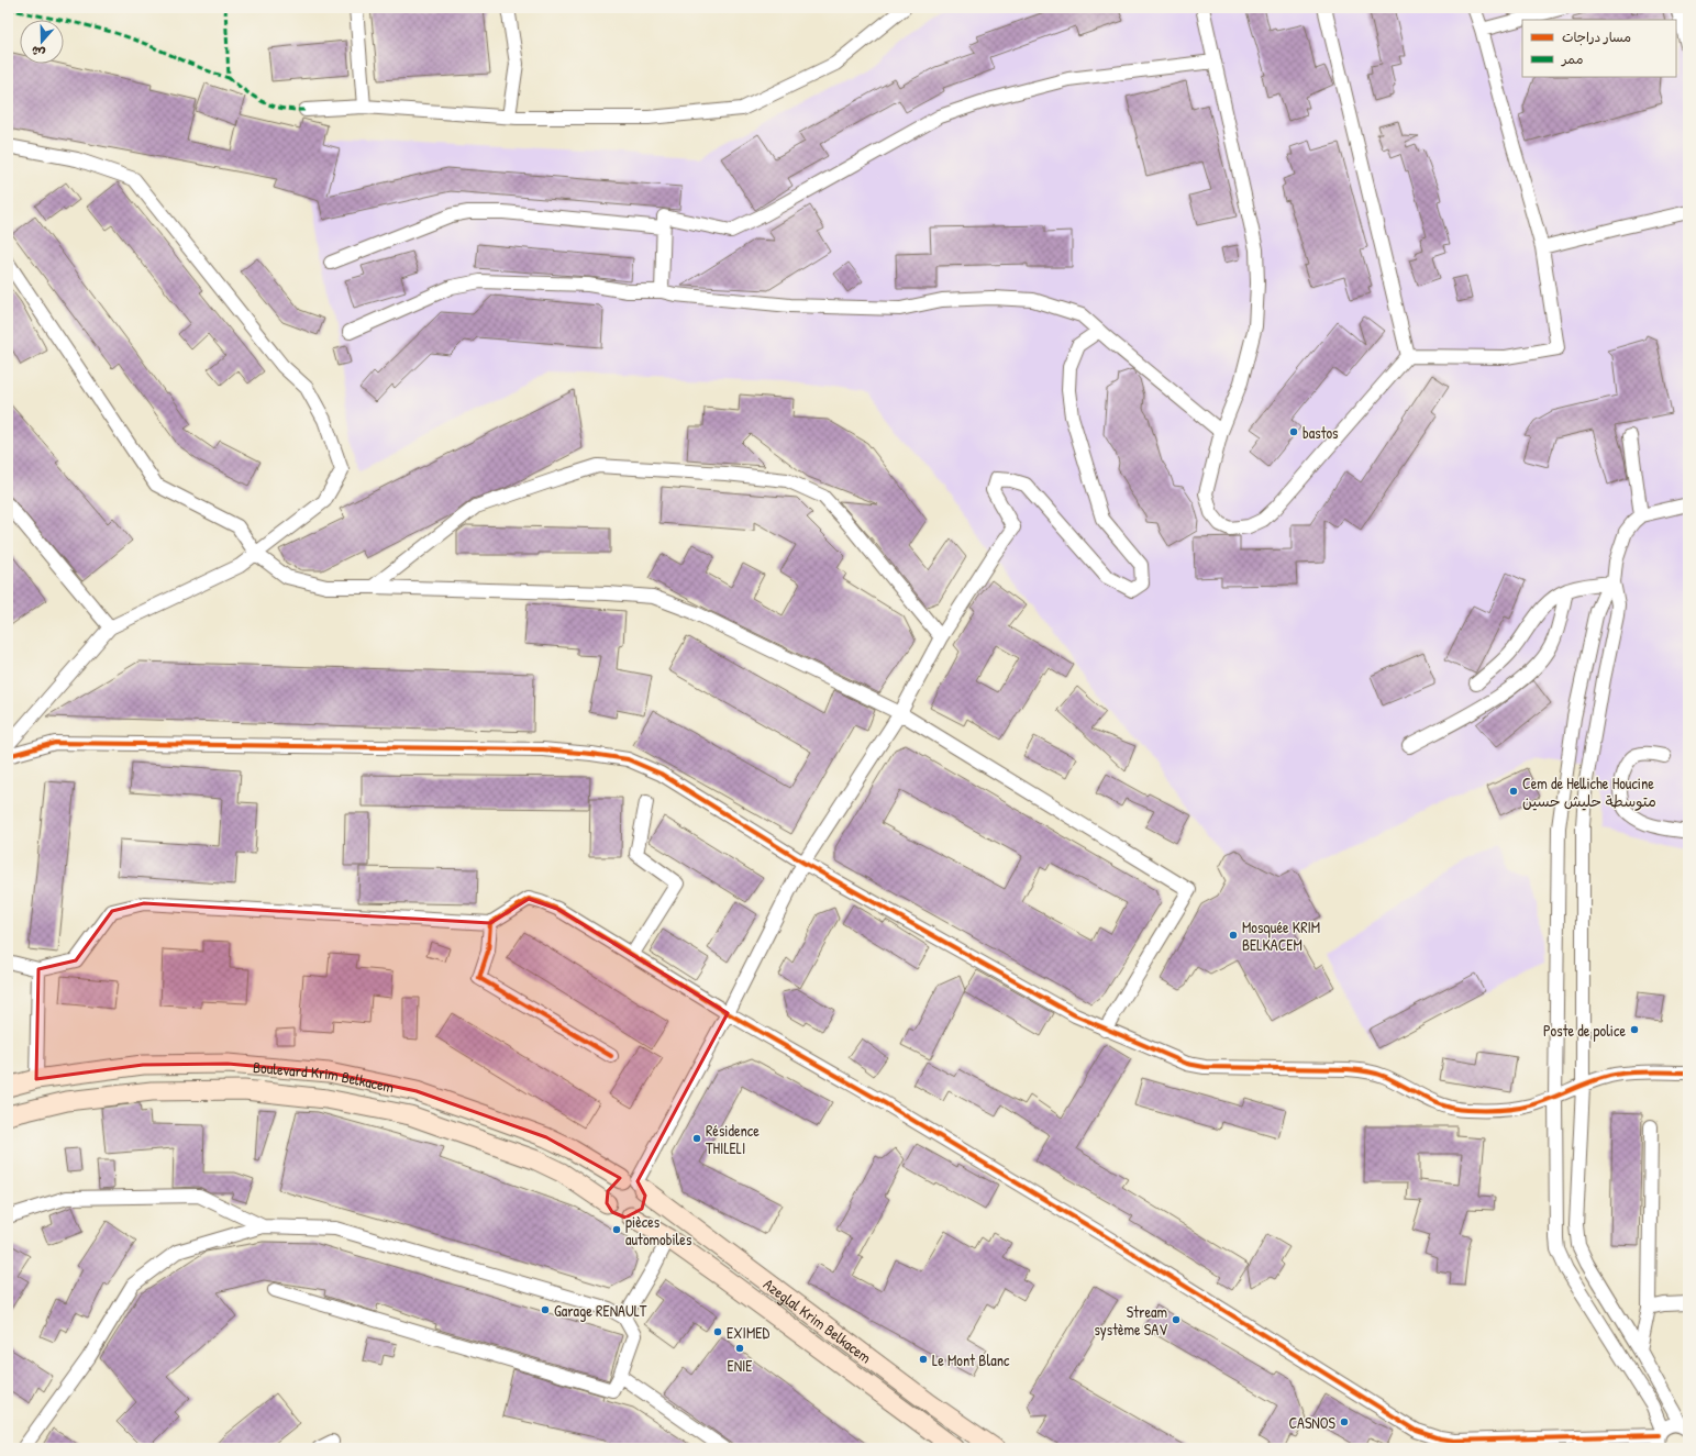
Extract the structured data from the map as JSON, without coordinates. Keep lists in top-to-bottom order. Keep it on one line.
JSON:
{"streets":{"main road":["Boulevard Krim Belkacem","Azeglal Krim Belkacem"]},"crossings":[["Boulevard Krim Belkacem","Azeglal Krim Belkacem"]],"places":["bastos","Cem de Helliche Houcine متوسطة حليش حسين","Mosquée KRIM BELKACEM","Poste de police","Résidence THILELI","pièces automobiles","Garage RENAULT","Stream système SAV","EXIMED","ENIE","Le Mont Blanc","CASNOS"],"legend":["مسار دراجات","ممر"],"north":"bottom"}
